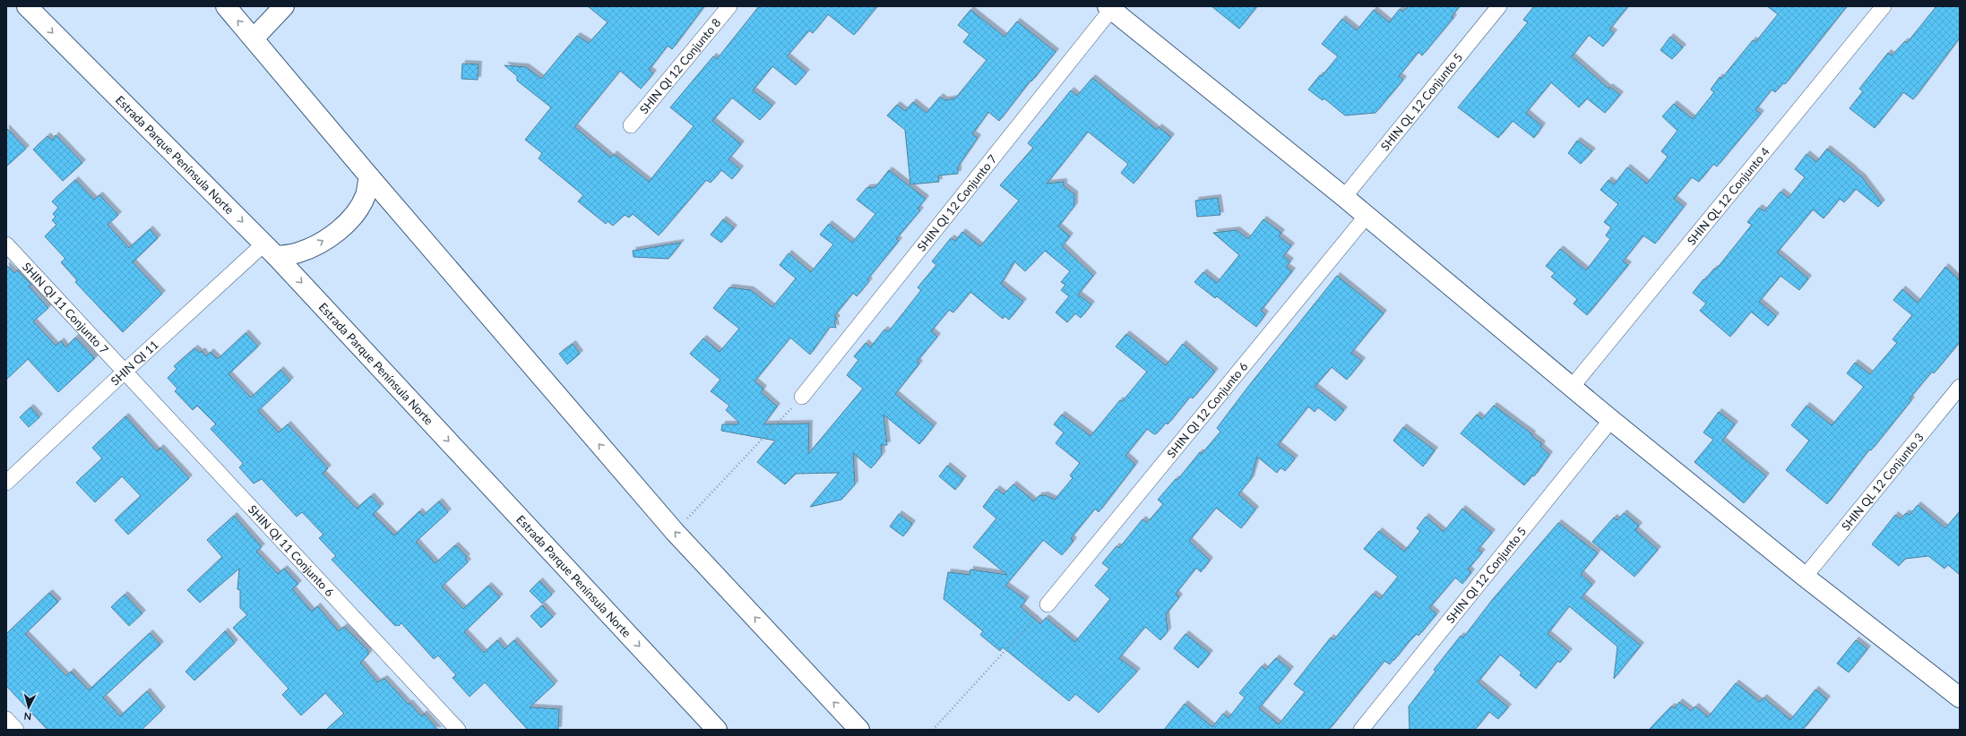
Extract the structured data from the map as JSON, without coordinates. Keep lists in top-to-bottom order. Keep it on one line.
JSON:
{"streets":{"main road":["Estrada Parque Península Norte"],"street":["SHIN QI 12 Conjunto 8","SHIN QL 12 Conjunto 5","SHIN QL 12 Conjunto 4","SHIN QI 12 Conjunto 7","SHIN QI 11 Conjunto 7","SHIN QI 11","SHIN QI 12 Conjunto 6","SHIN QL 12 Conjunto 3","SHIN QI 11 Conjunto 6","SHIN QI 12 Conjunto 5"]},"crossings":[["Estrada Parque Península Norte","SHIN QI 11"],["SHIN QI 11 Conjunto 7","SHIN QI 11"],["SHIN QI 11 Conjunto 7","SHIN QI 11 Conjunto 6"],["SHIN QI 11","SHIN QI 11 Conjunto 6"]],"north":"bottom"}
